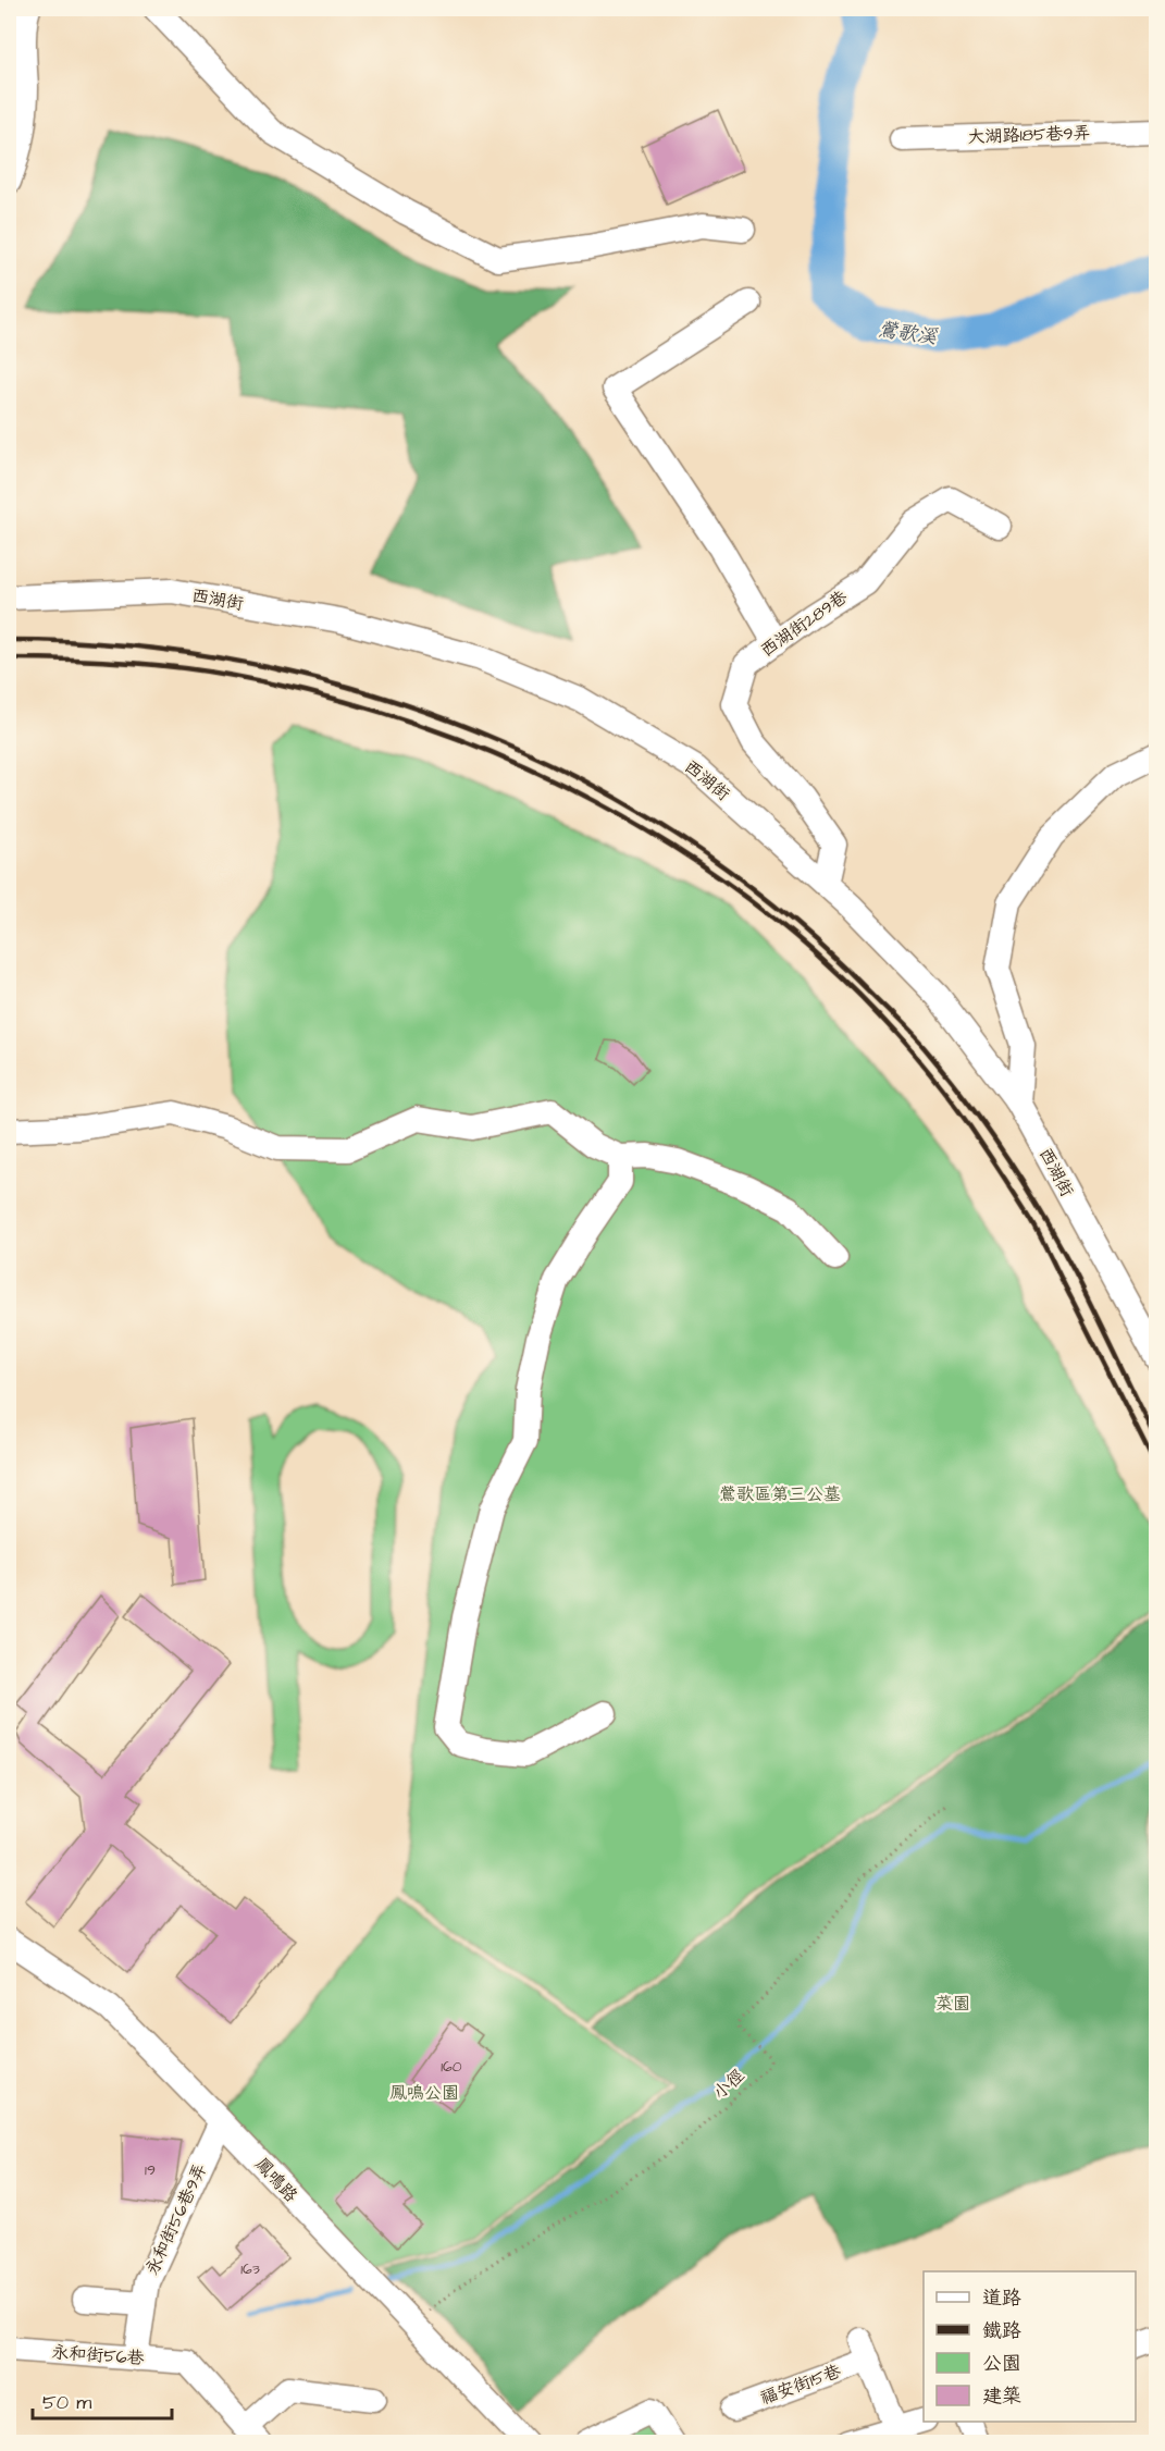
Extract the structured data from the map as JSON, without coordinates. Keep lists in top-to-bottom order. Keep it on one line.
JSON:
{"streets":{"street":["大湖路185巷9弄","西湖街","西湖街289巷","鳳鳴路","永和街56巷9弄","永和街56巷","福安街15巷"],"path":["小徑"]},"crossings":[["西湖街","西湖街289巷"],["小徑","鳳鳴路"],["鳳鳴路","永和街56巷9弄"],["永和街56巷9弄","永和街56巷"]],"water":["鶯歌溪"],"parks":["鶯歌區第三公墓","菜園","鳳鳴公園"],"house_numbers":["160","19","163"],"legend":["道路","鐵路","公園","建築"],"scale_bar":"50 m"}
